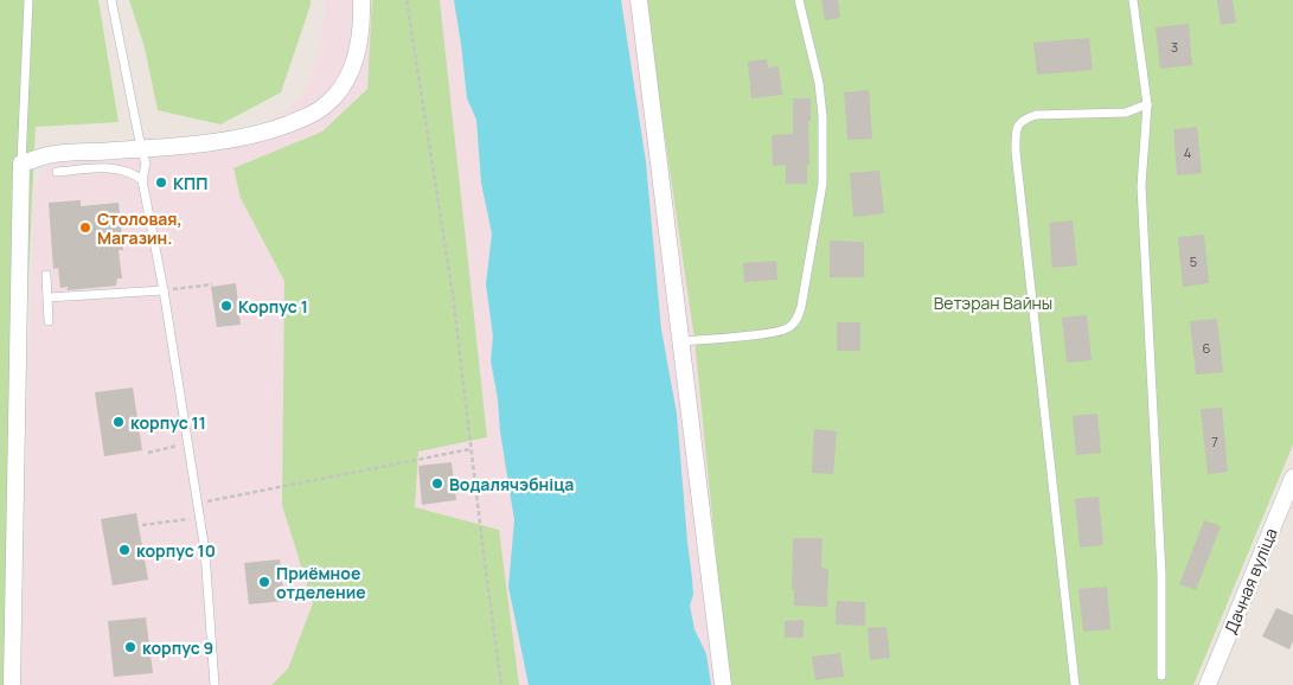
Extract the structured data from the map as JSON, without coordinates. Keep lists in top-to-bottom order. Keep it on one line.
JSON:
{"streets":{"street":["Дачная вуліца"]},"parks":["Ветэран Вайны"],"places":["КПП","Столовая, Магазин.","Корпус 1","корпус 11","Водалячэбніца","корпус 10","Приёмное отделение","корпус 9"],"house_numbers":["3","4","5","6","7"]}
